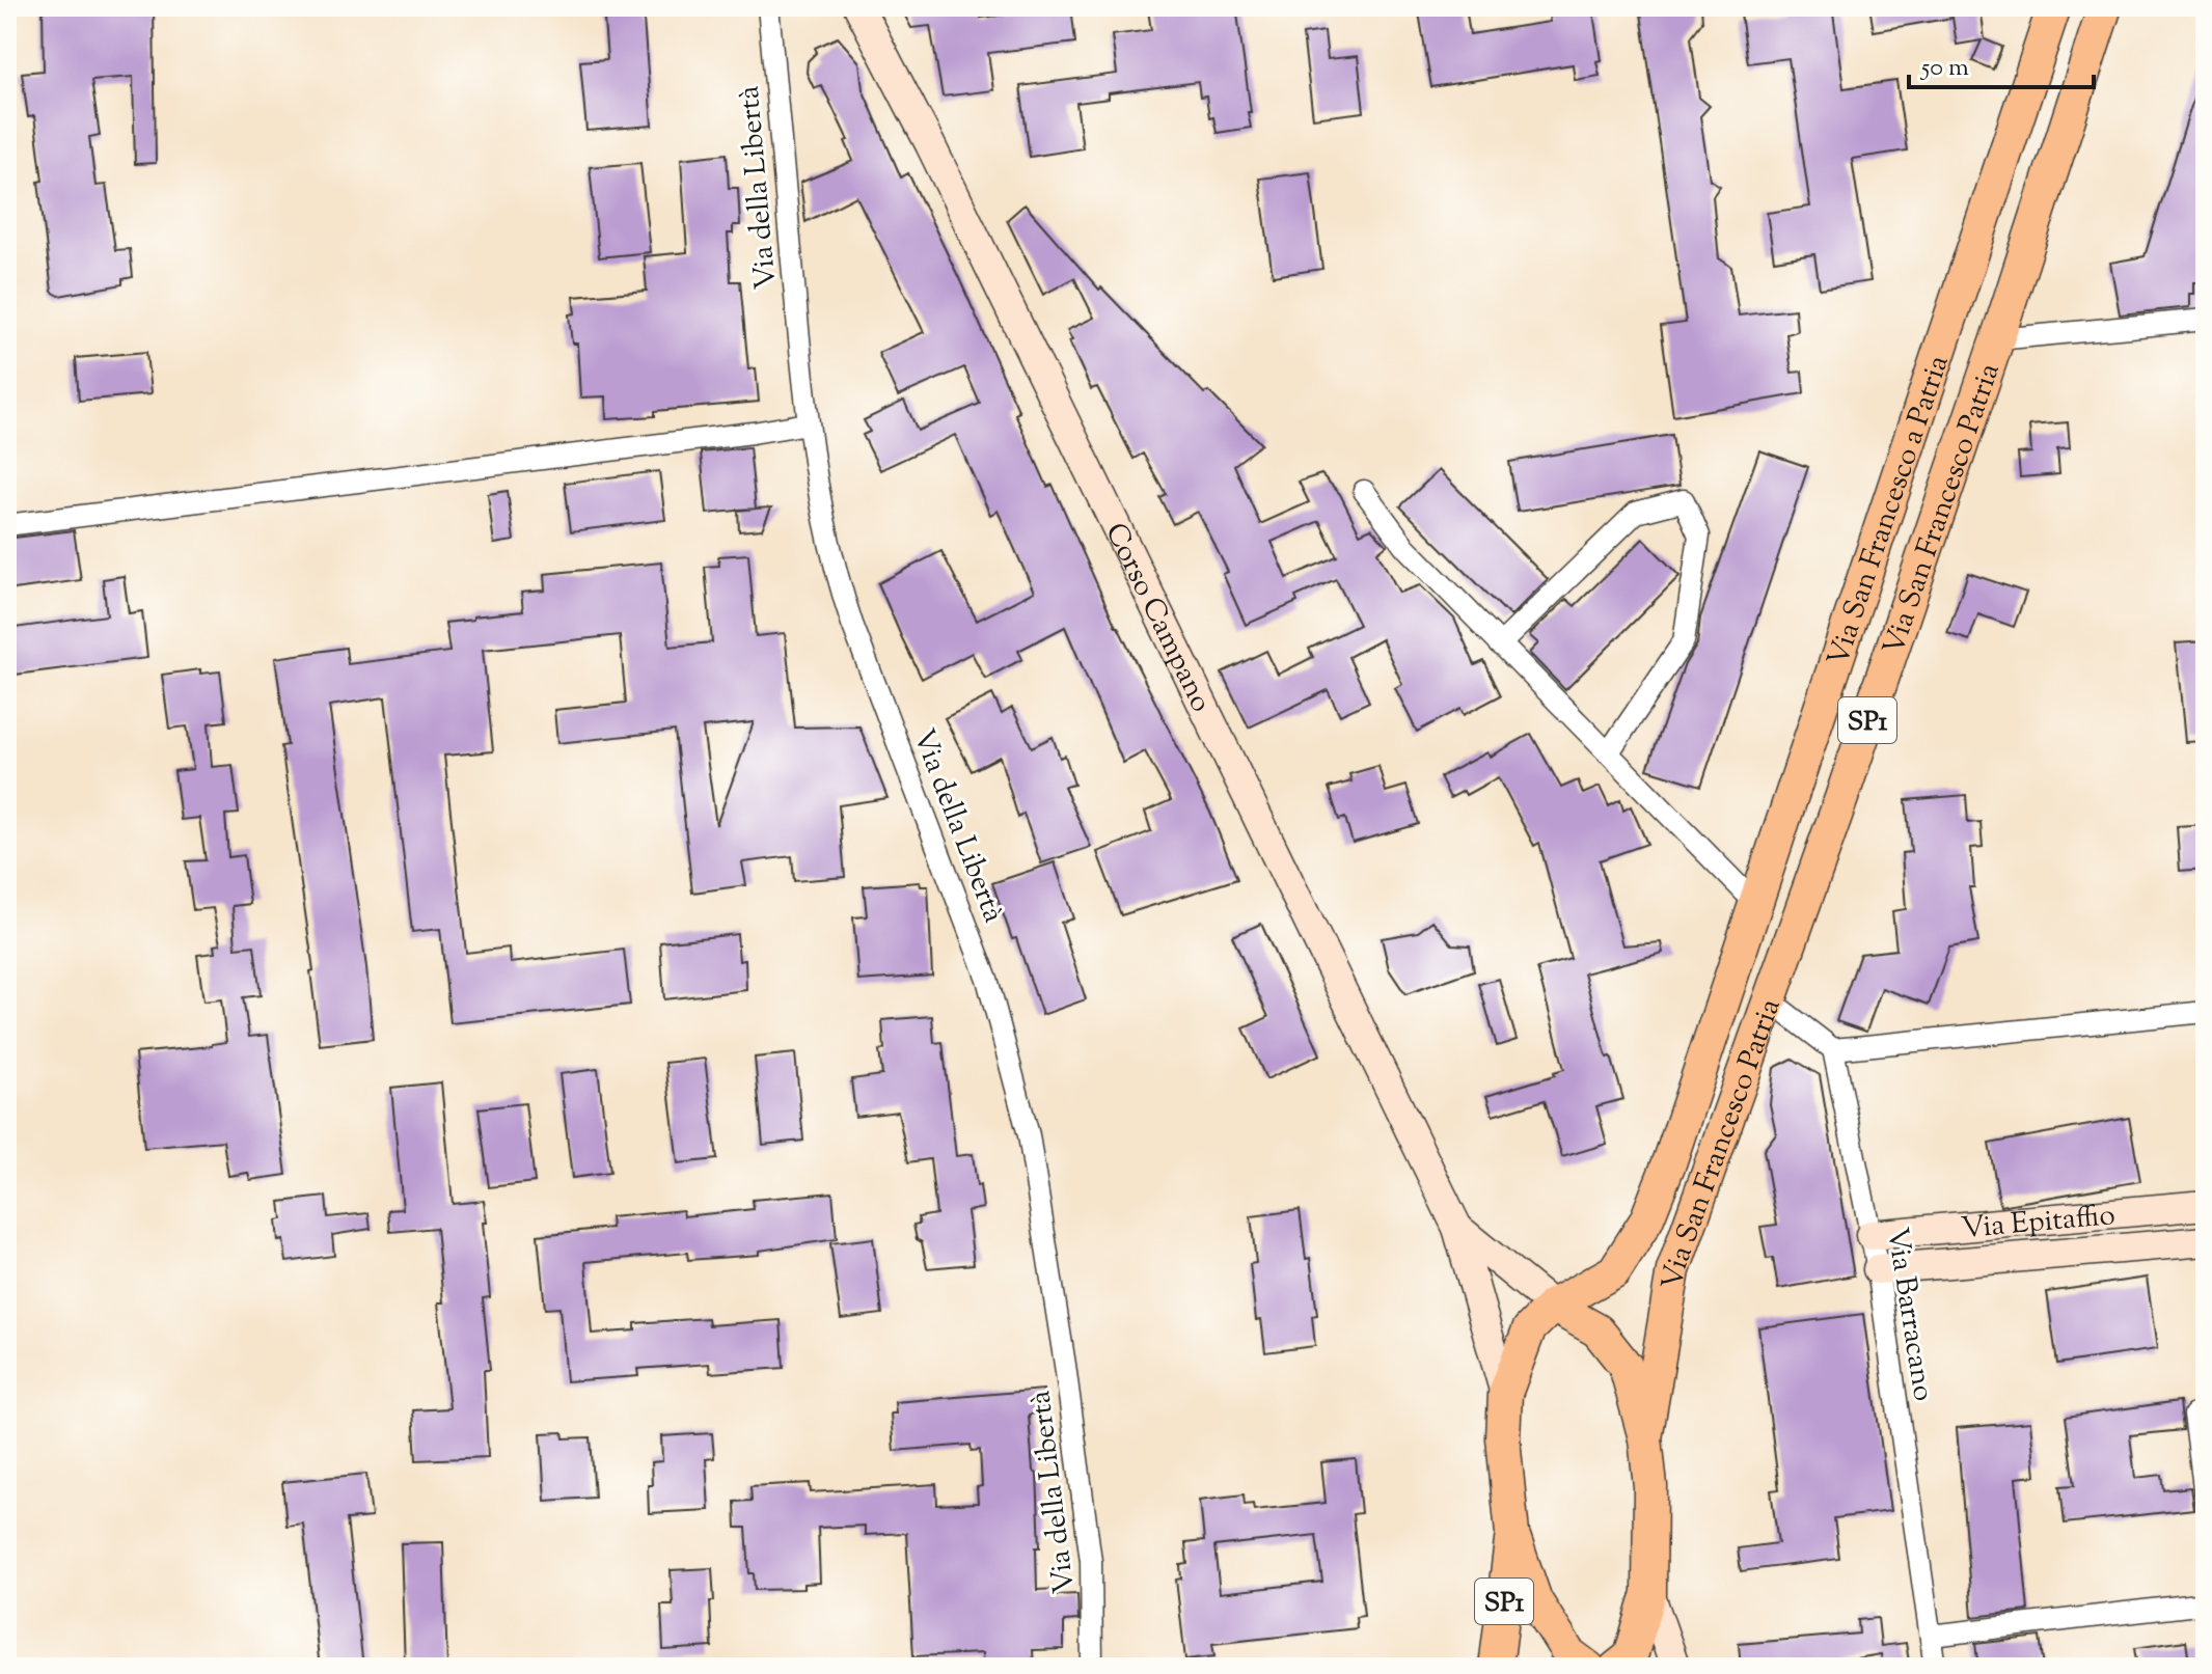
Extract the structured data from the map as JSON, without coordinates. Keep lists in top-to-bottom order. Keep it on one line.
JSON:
{"streets":{"main road":["Via San Francesco Patria","Via San Francesco a Patria","Corso Campano","SP1","Via Epitaffio"],"street":["Via della Libertà","Via Barracano"]},"crossings":[["Via Epitaffio","Via Barracano"]],"scale_bar":"50 m"}
